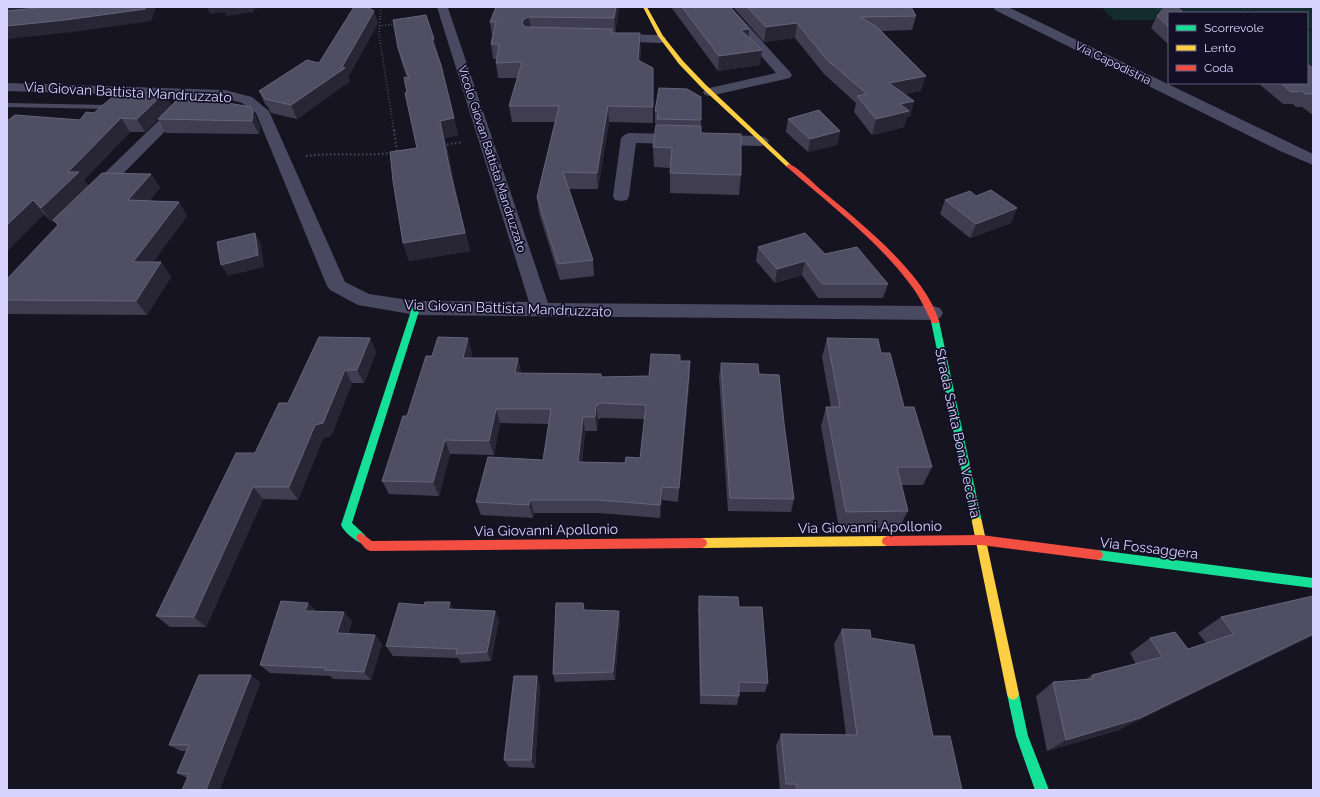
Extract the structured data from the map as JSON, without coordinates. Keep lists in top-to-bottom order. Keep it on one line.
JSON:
{"streets":{"street":["Via Capodistria","Via Giovan Battista Mandruzzato","Vicolo Giovan Battista Mandruzzato","Strada Santa Bona Vecchia","Via Giovanni Apollonio","Via Fossaggera"]},"crossings":[["Via Giovan Battista Mandruzzato","Vicolo Giovan Battista Mandruzzato"],["Via Giovan Battista Mandruzzato","Strada Santa Bona Vecchia"],["Via Giovan Battista Mandruzzato","Via Giovanni Apollonio"],["Strada Santa Bona Vecchia","Via Giovanni Apollonio"],["Strada Santa Bona Vecchia","Via Fossaggera"],["Via Giovanni Apollonio","Via Fossaggera"]],"legend":["Scorrevole","Lento","Coda"]}
